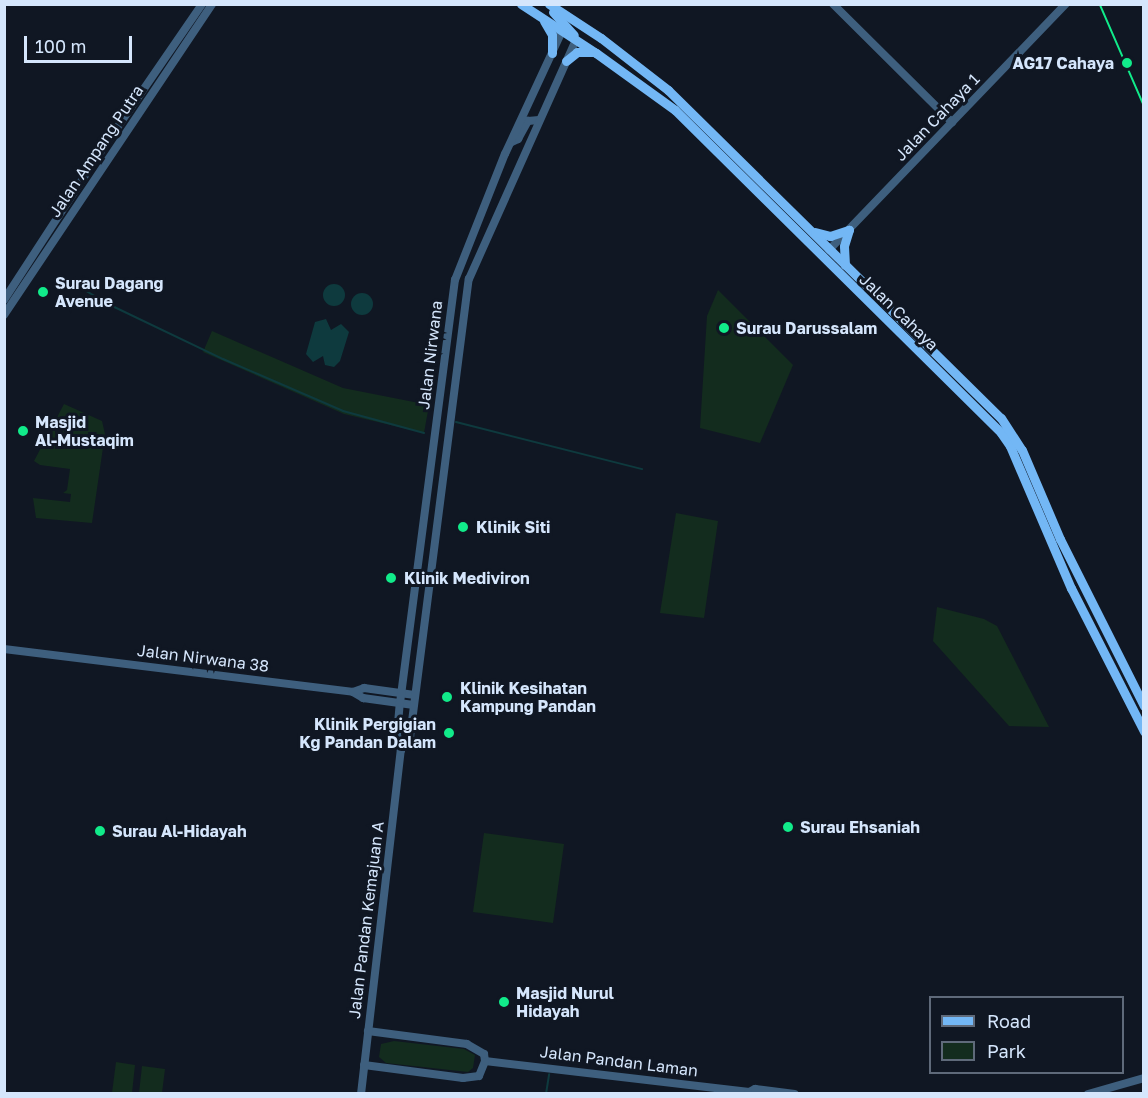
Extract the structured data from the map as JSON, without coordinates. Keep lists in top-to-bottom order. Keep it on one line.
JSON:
{"streets":{"main road":["Jalan Cahaya"],"street":["Jalan Cahaya 1","Jalan Ampang Putra","Jalan Nirwana","Jalan Nirwana 38","Jalan Pandan Kemajuan A","Jalan Pandan Laman"]},"crossings":[["Jalan Cahaya 1","Jalan Cahaya"],["Jalan Cahaya","Jalan Nirwana"],["Jalan Nirwana","Jalan Nirwana 38"],["Jalan Nirwana","Jalan Pandan Kemajuan A"],["Jalan Nirwana 38","Jalan Pandan Kemajuan A"]],"places":["AG17 Cahaya","Surau Dagang Avenue","Surau Darussalam","Masjid Al-Mustaqim","Klinik Siti","Klinik Mediviron","Klinik Kesihatan Kampung Pandan","Klinik Pergigian Kg Pandan Dalam","Surau Ehsaniah","Surau Al-Hidayah","Masjid Nurul Hidayah"],"legend":["Road","Park"],"scale_bar":"100 m"}
